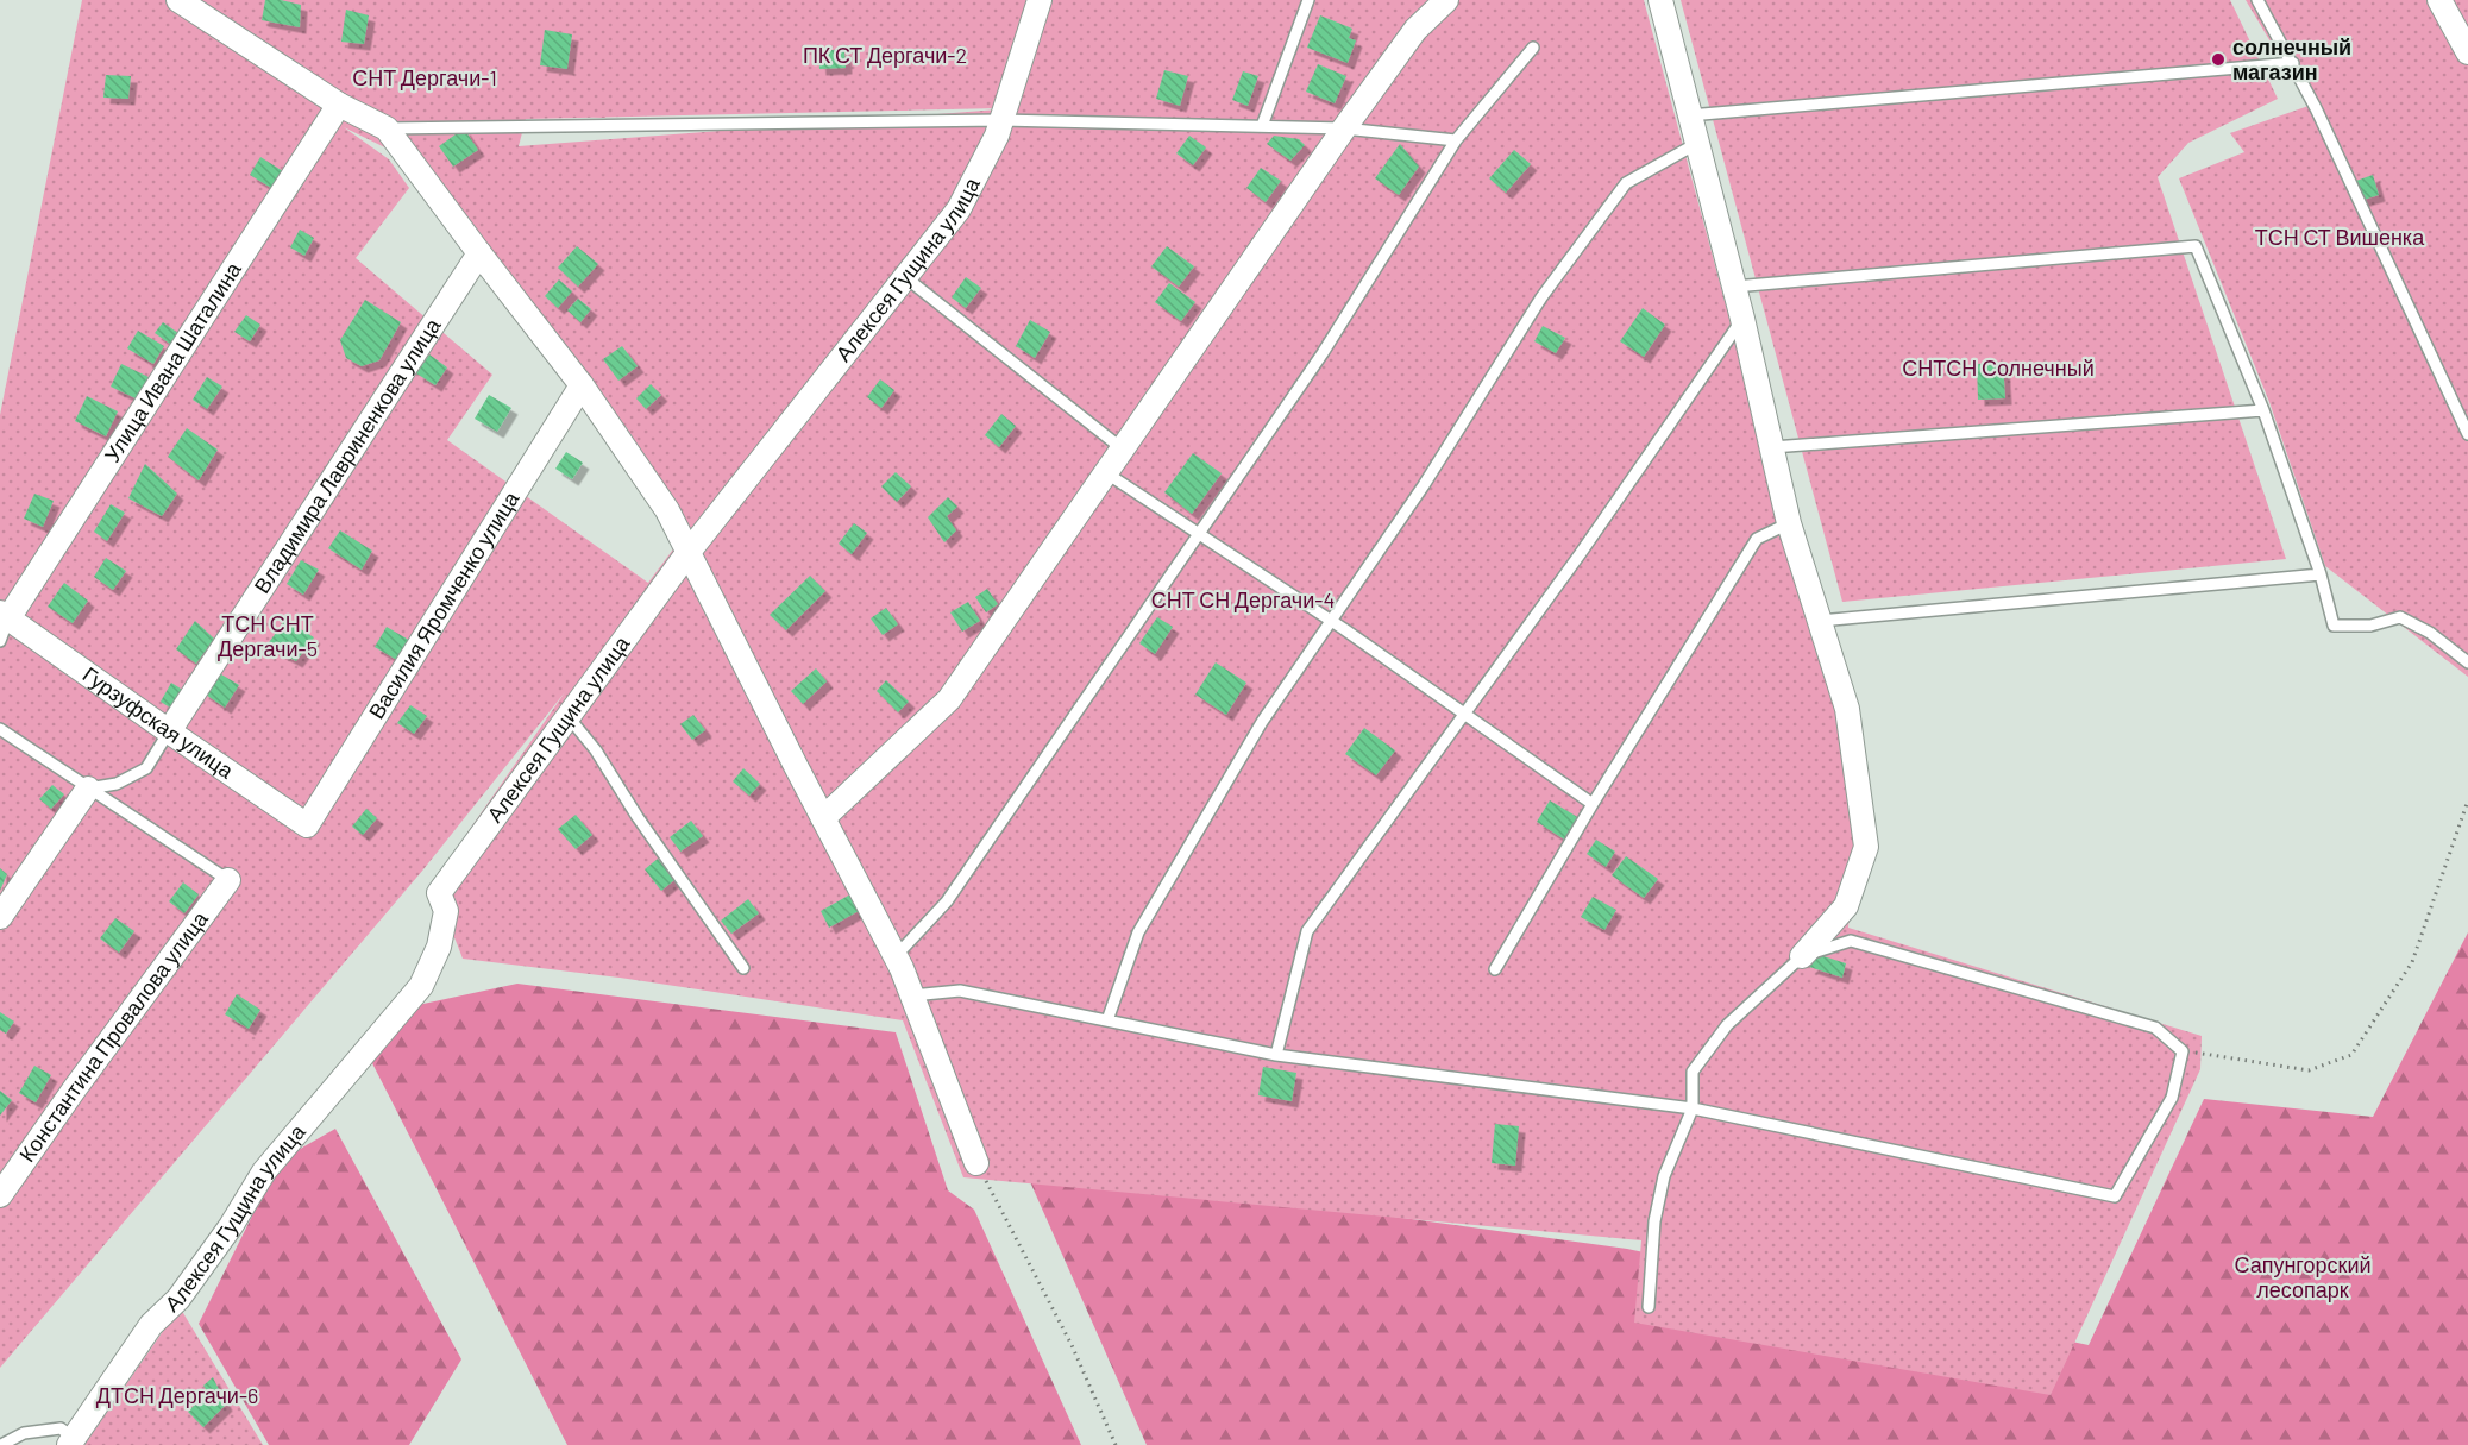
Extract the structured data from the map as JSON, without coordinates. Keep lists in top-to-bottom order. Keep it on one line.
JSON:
{"streets":{"street":["Алексея Гущина улица","Улица Ивана Шаталина","Владимира Лавриненкова улица","Василия Яромченко улица","Гурзуфская улица","Константина Провалова улица"]},"crossings":[["Улица Ивана Шаталина","Гурзуфская улица"],["Владимира Лавриненкова улица","Гурзуфская улица"],["Василия Яромченко улица","Гурзуфская улица"]],"parks":["ПК СТ Дергачи-2","СНТ Дергачи-1","ТСН СТ Вишенка","СНТСН Солнечный","СНТ СН Дергачи-4","ТСН СНТ Дергачи-5","Сапунгорский лесопарк","ДТСН Дергачи-6"],"places":["солнечный магазин"]}
